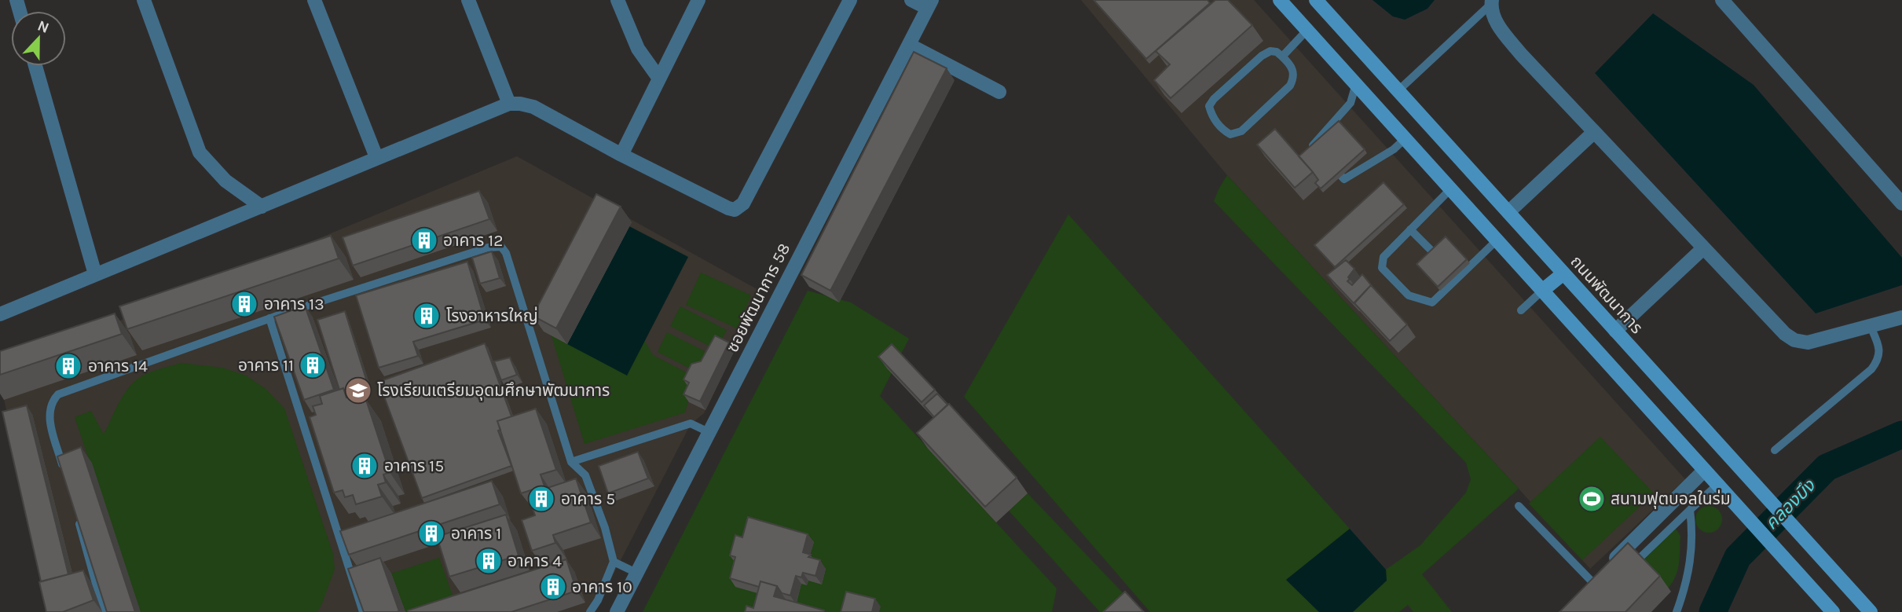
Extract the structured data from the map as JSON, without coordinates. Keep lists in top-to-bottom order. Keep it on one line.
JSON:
{"streets":{"main road":["ถนนพัฒนาการ"],"street":["ซอยพัฒนาการ 58"]},"water":["คลองบึง"],"places":{"building":["อาคาร 12","อาคาร 13","โรงอาหารใหญ่","อาคาร 11","อาคาร 14","อาคาร 15","อาคาร 5","อาคาร 1","อาคาร 4","อาคาร 10"],"school or university":["โรงเรียนเตรียมอุดมศึกษาพัฒนาการ"],"sports":["สนามฟุตบอลในร่ม"]},"north":"top"}
